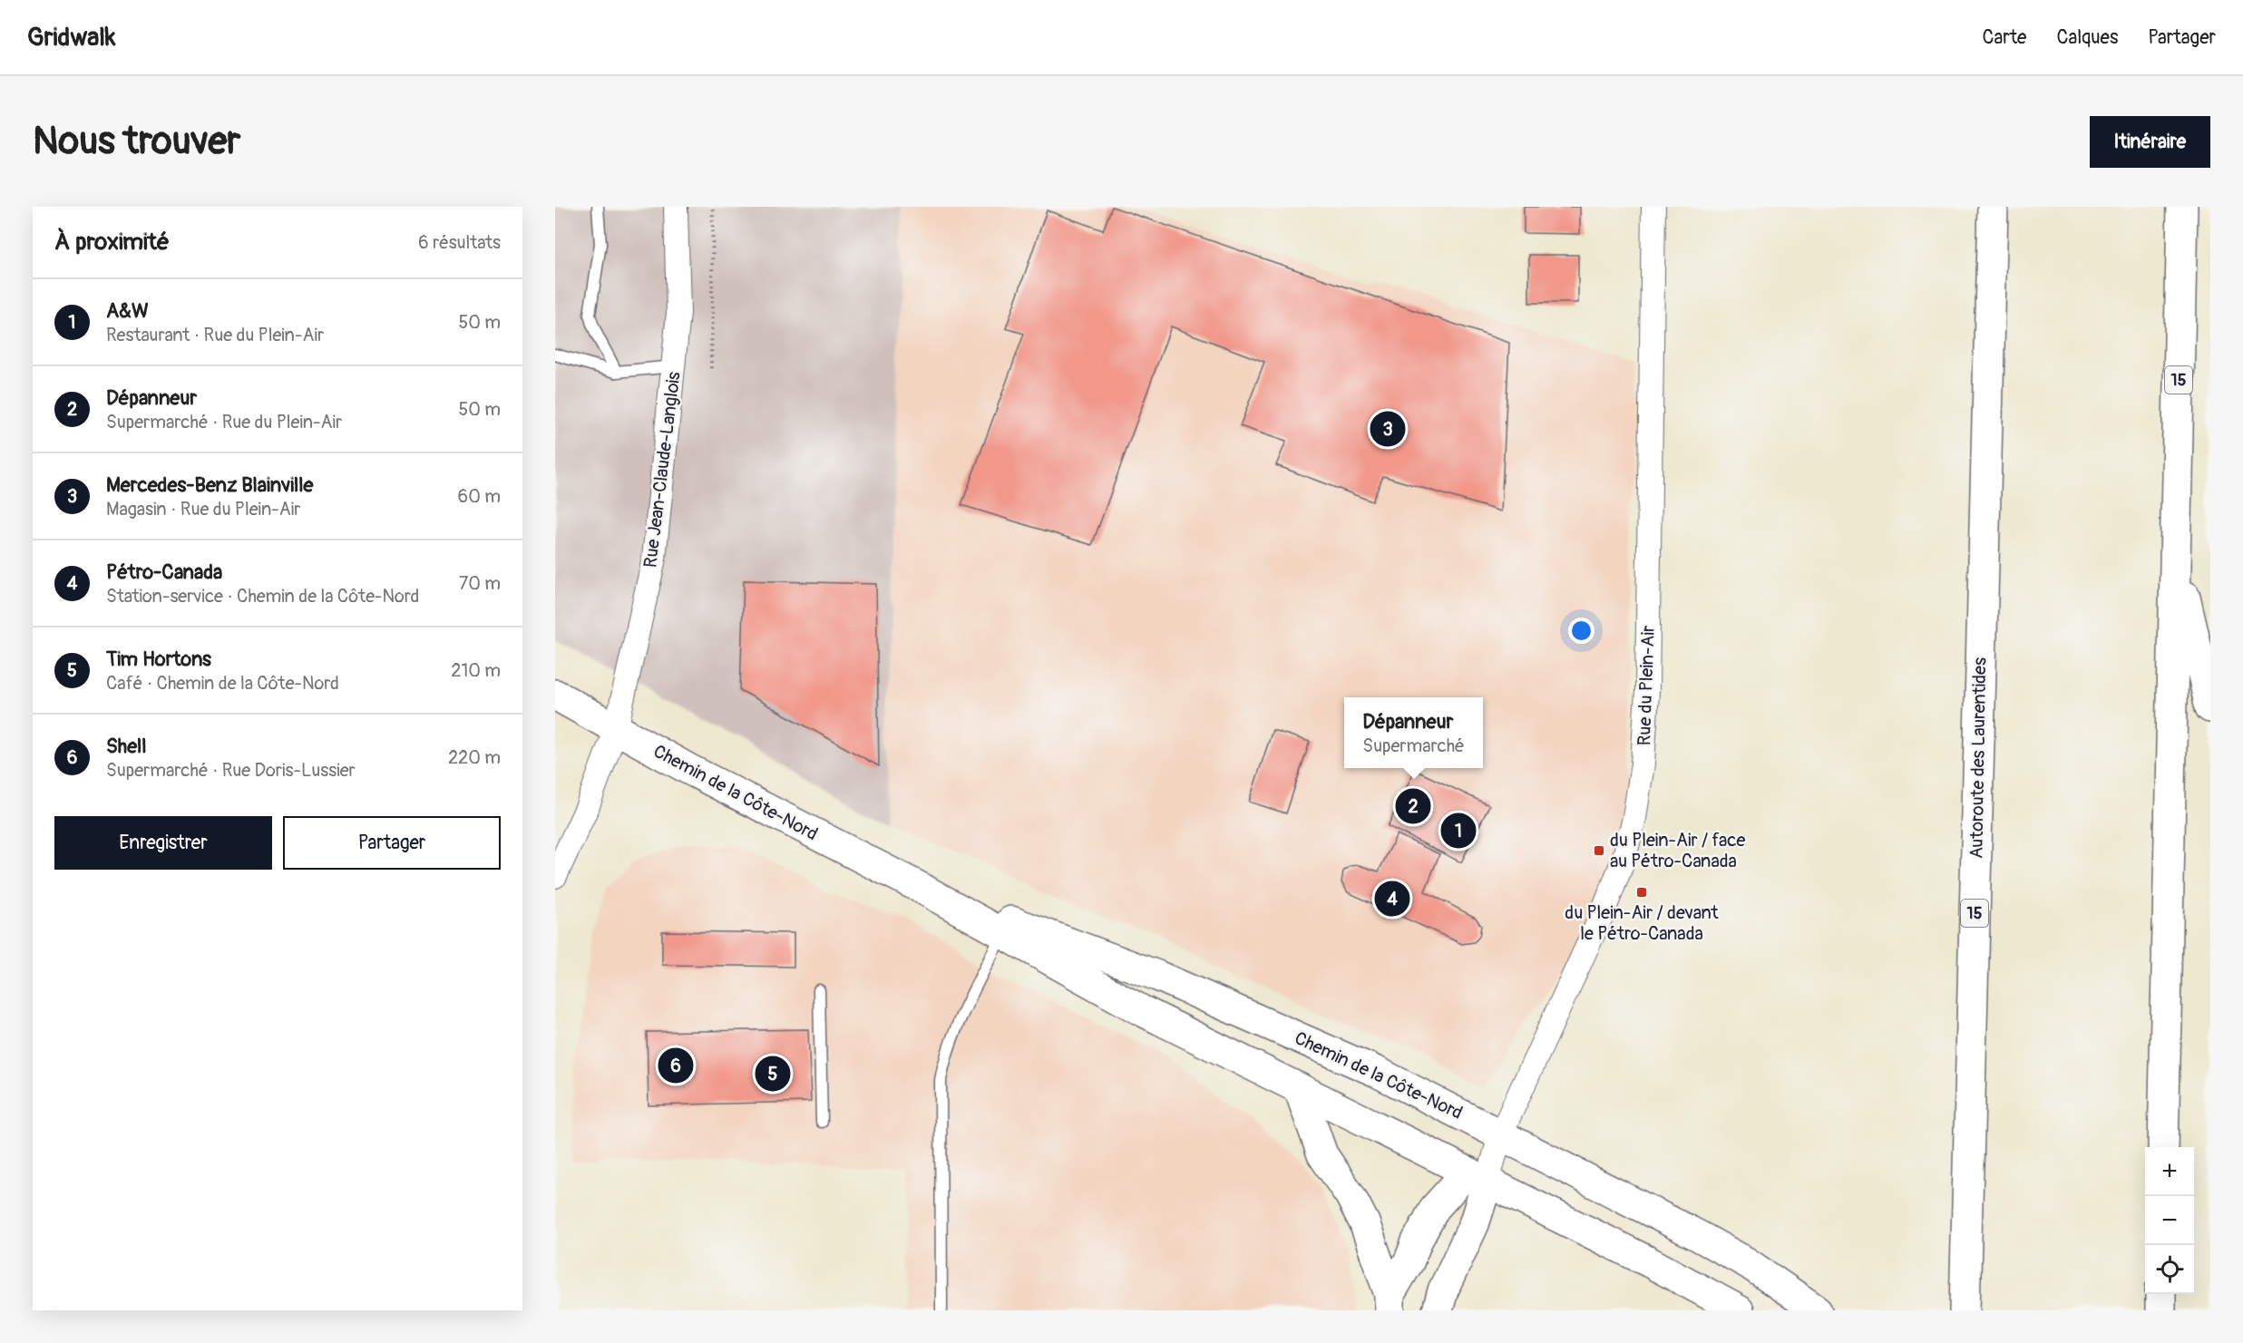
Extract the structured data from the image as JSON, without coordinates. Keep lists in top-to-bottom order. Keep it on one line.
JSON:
{"streets":{"main road":["15","Autoroute des Laurentides","Chemin de la Côte-Nord"],"street":["Rue Jean-Claude-Langlois","Rue du Plein-Air"]},"crossings":[["Rue Jean-Claude-Langlois","Chemin de la Côte-Nord"],["Rue du Plein-Air","Chemin de la Côte-Nord"]],"places":{"transit":["du Plein-Air / face au Pétro-Canada","du Plein-Air / devant le Pétro-Canada"]},"page":{"header":"Gridwalk","nav":["Carte","Calques","Partager"],"buttons":["Itinéraire",["Enregistrer","Partager"]],"title":"Nous trouver","heading":["À proximité","6 résultats"],"list":[{"mark":"1","name":"A&W","note":"Restaurant · Rue du Plein-Air","value":"50 m"},{"mark":"2","name":"Dépanneur","note":"Supermarché · Rue du Plein-Air","value":"50 m"},{"mark":"3","name":"Mercedes-Benz Blainville","note":"Magasin · Rue du Plein-Air","value":"60 m"},{"mark":"4","name":"Pétro-Canada","note":"Station-service · Chemin de la Côte-Nord","value":"70 m"},{"mark":"5","name":"Tim Hortons","note":"Café · Chemin de la Côte-Nord","value":"210 m"},{"mark":"6","name":"Shell","note":"Supermarché · Rue Doris-Lussier","value":"220 m"}],"pins":["3","2","1","4","6","5"],"popup":["Dépanneur","Supermarché"],"map_buttons":["+","−"]}}
